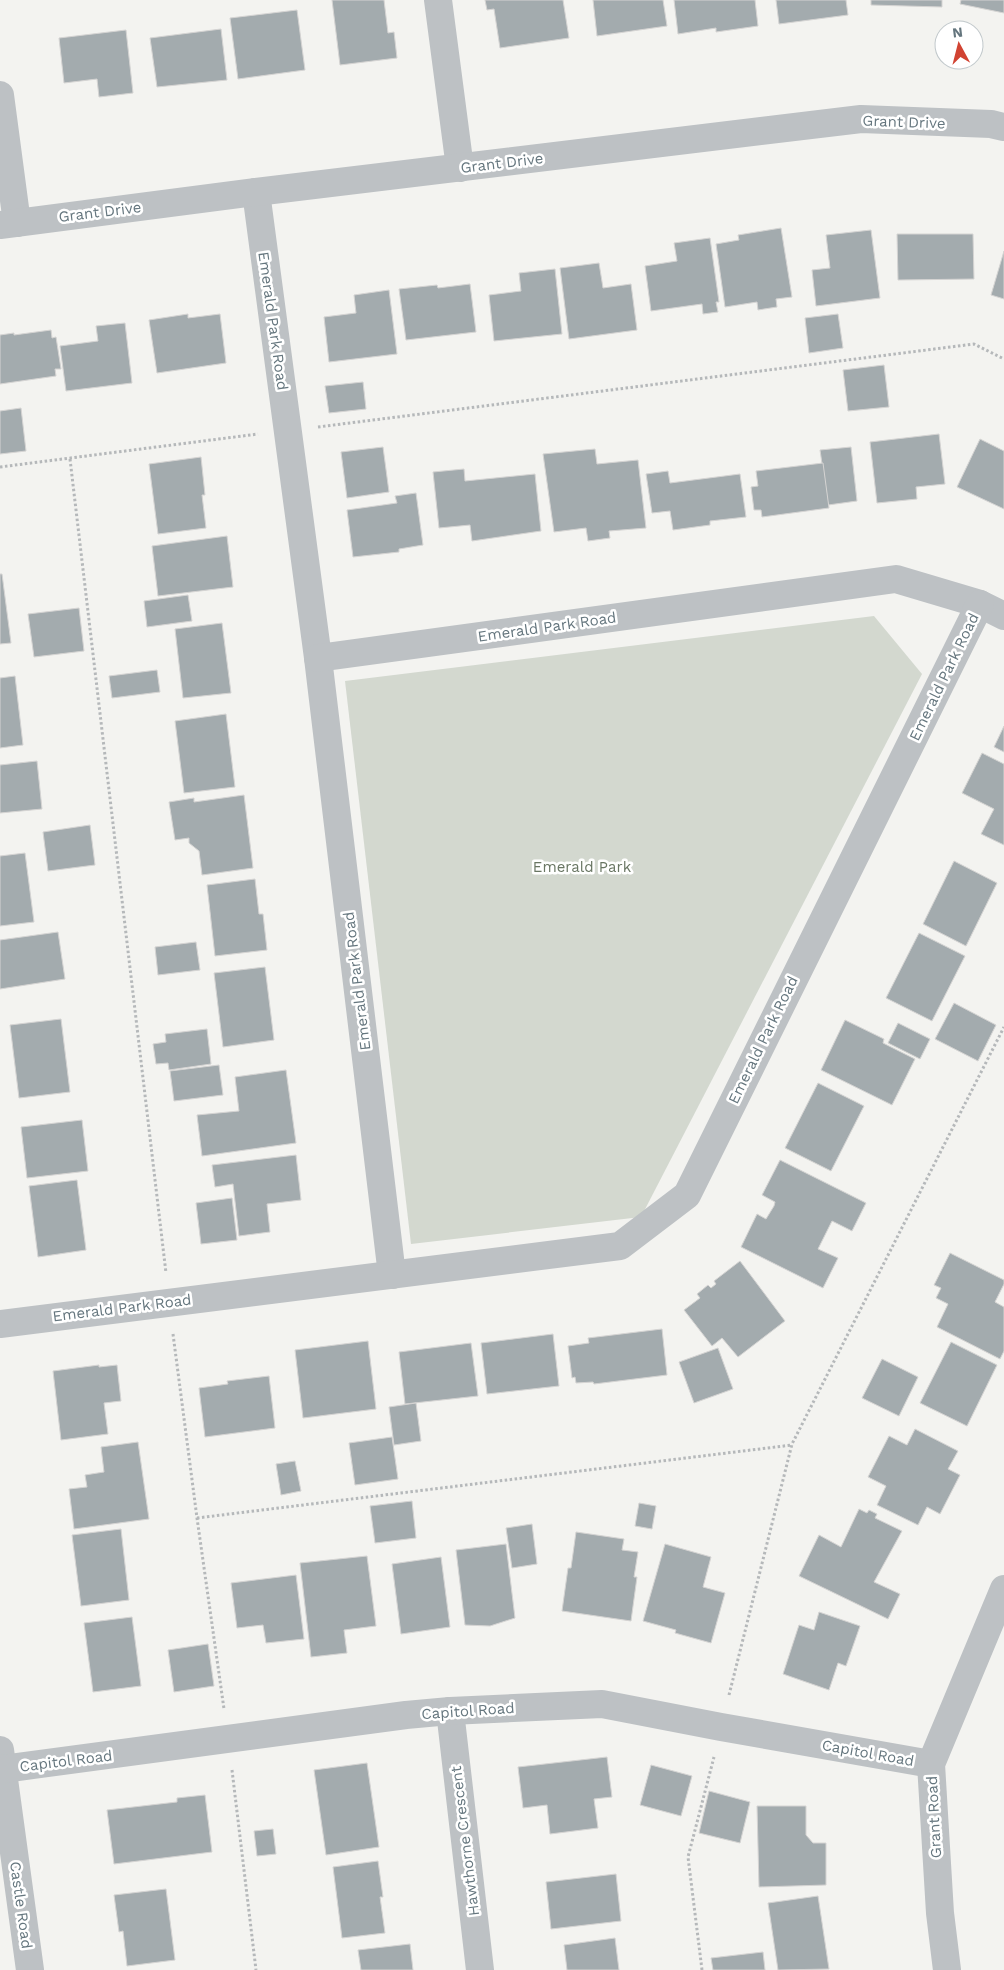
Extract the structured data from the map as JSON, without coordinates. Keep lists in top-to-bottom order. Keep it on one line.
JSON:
{"streets":{"street":["Grant Drive","Emerald Park Road","Capitol Road","Grant Road","Hawthorne Crescent","Castle Road"]},"crossings":[["Grant Drive","Emerald Park Road"],["Capitol Road","Grant Road"],["Capitol Road","Hawthorne Crescent"],["Capitol Road","Castle Road"]],"parks":["Emerald Park"],"north":"top"}
